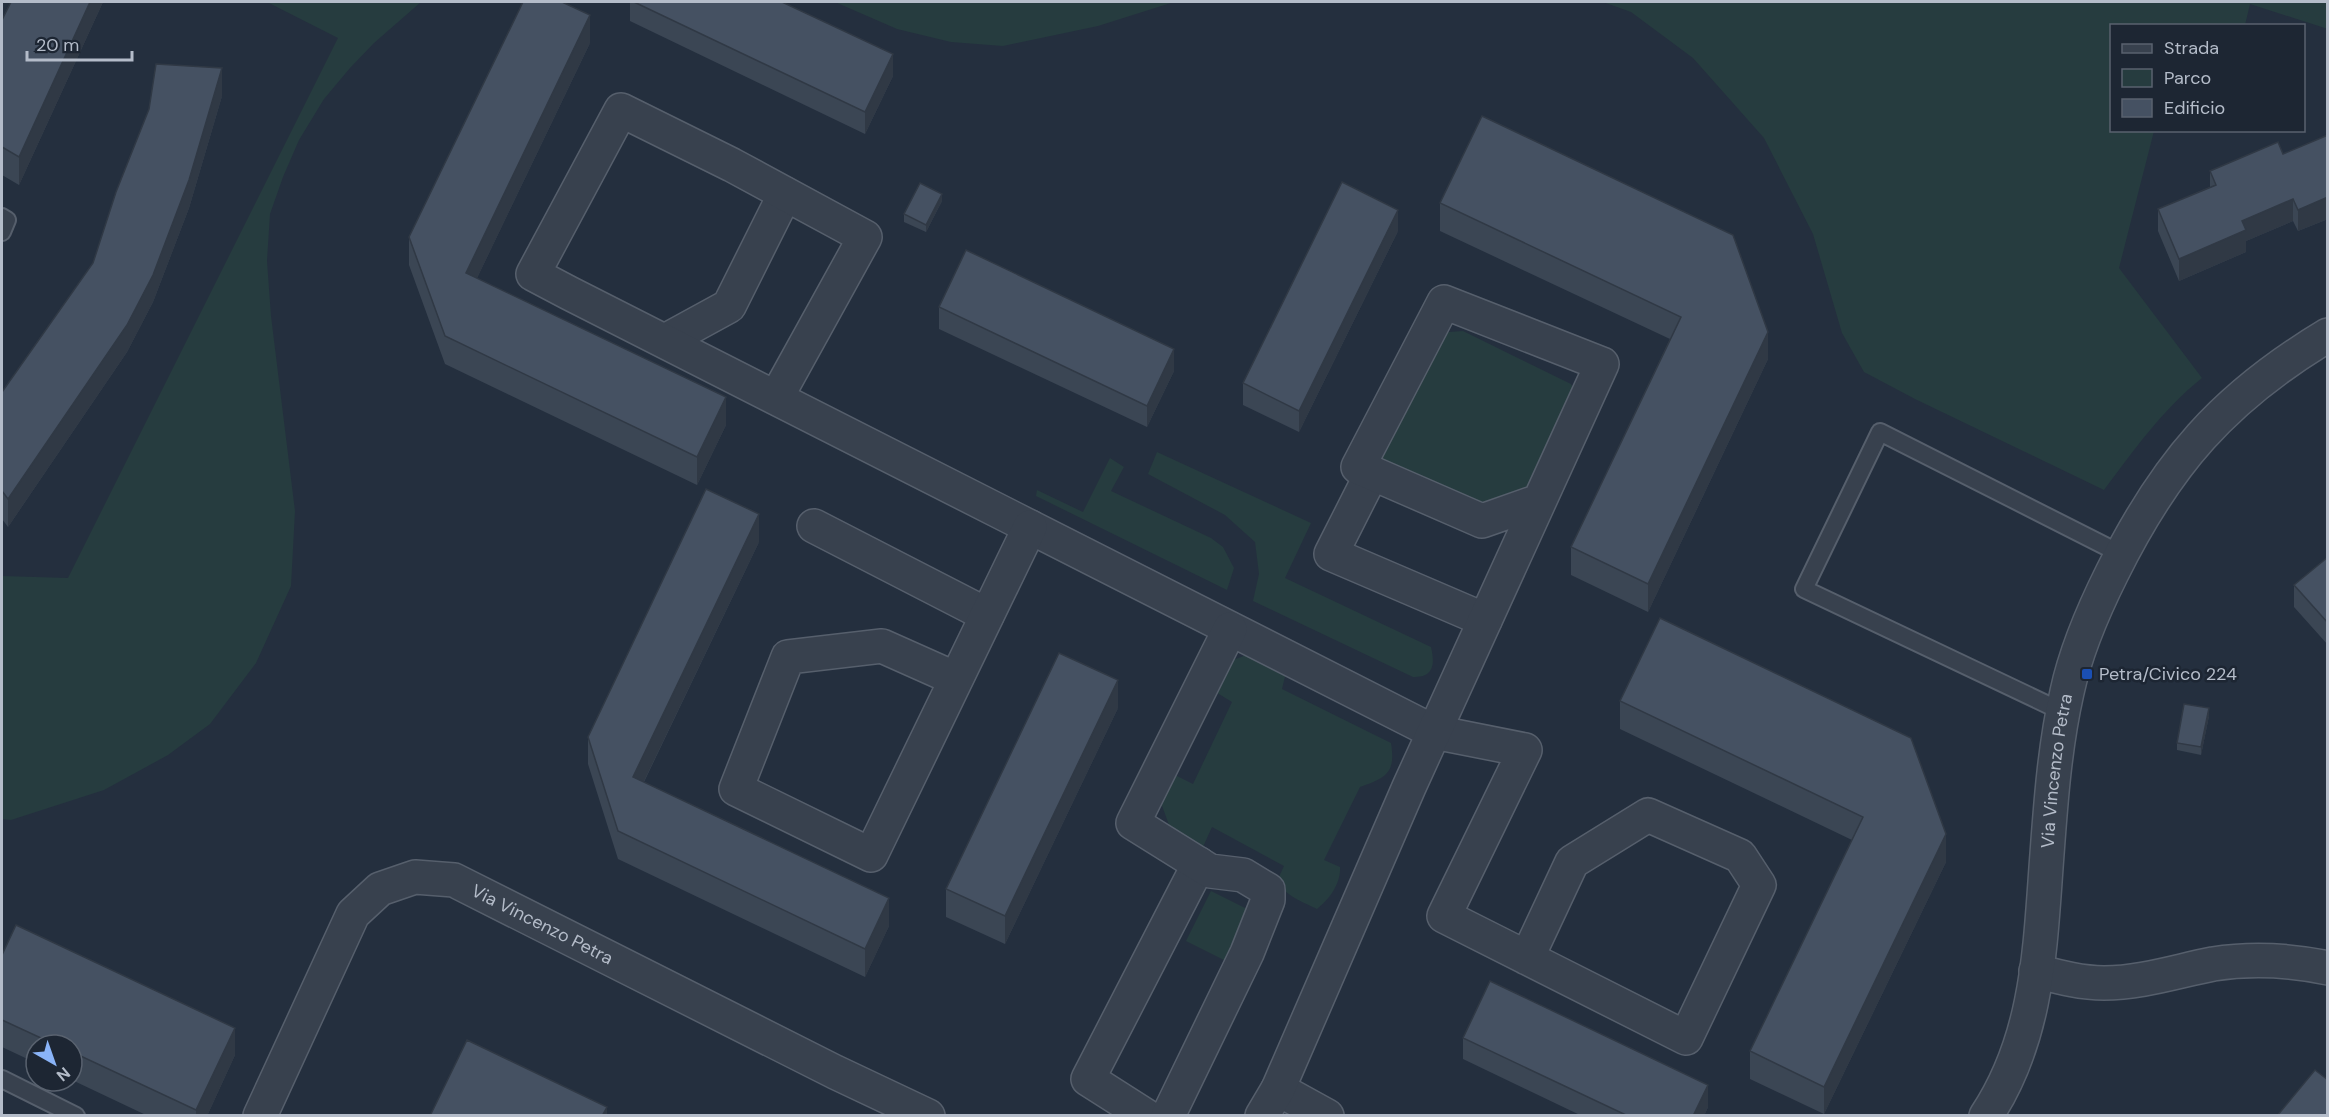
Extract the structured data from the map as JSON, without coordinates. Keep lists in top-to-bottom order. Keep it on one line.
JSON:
{"streets":{"street":["Via Vincenzo Petra"]},"places":{"transit":["Petra/Civico 224"]},"legend":["Strada","Parco","Edificio"],"scale_bar":"20 m","north":"bottom right"}
